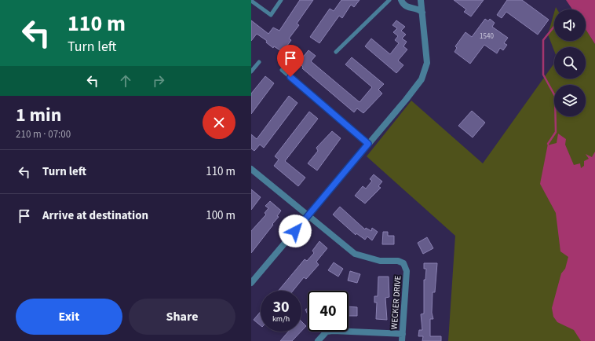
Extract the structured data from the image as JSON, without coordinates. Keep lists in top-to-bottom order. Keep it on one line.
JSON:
{"streets":{"street":["WECKER DRIVE"]},"house_numbers":["1540"],"page":{"turn":["110 m","Turn left"],"heading":["1 min","210 m · 07:00"],"list":[{"name":"Turn left","value":"110 m"},{"name":"Arrive at destination","value":"100 m"}],"speed":"30 km/h","limit":"40","buttons":["Exit","Share"]}}
